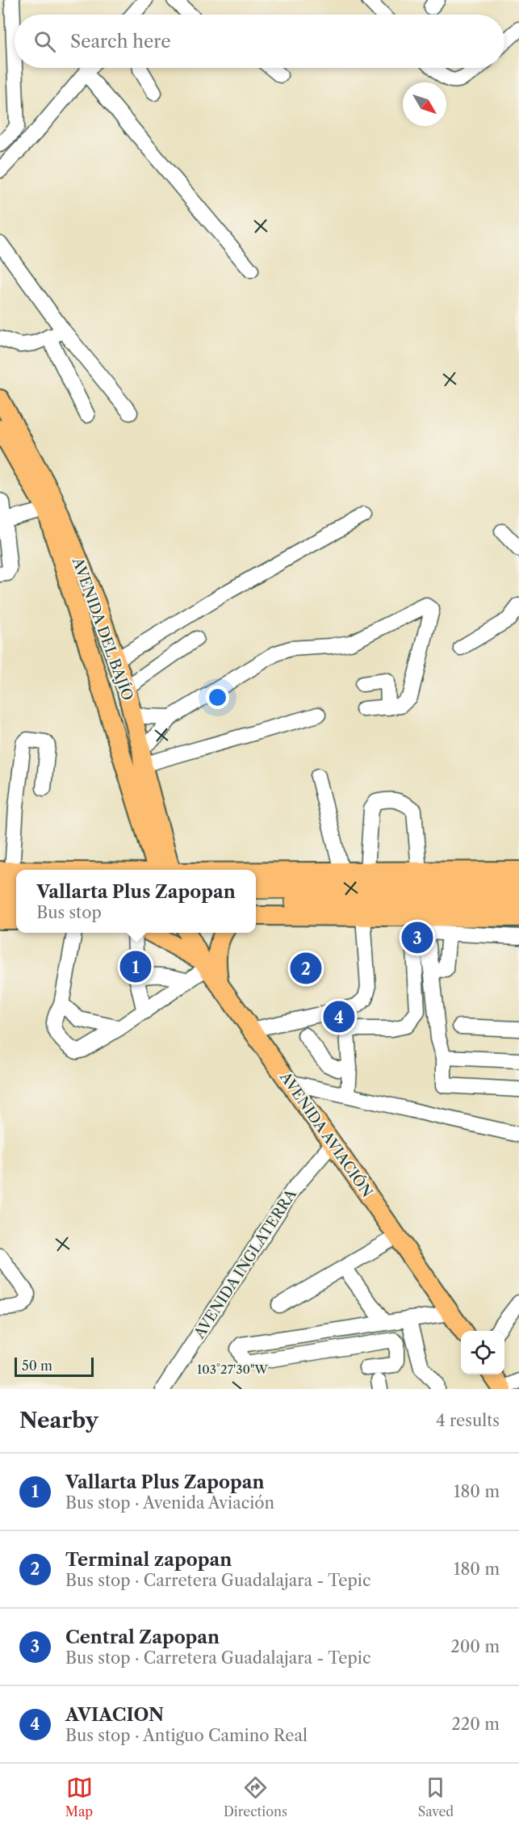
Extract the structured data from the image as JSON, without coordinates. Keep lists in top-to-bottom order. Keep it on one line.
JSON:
{"streets":{"main road":["AVENIDA DEL BAJÍO","AVENIDA AVIACIÓN"],"street":["AVENIDA INGLATERRA"]},"crossings":[["AVENIDA AVIACIÓN","AVENIDA INGLATERRA"]],"scale_bar":"50 m","north":"bottom right","page":{"search":"Search here","popup":["Vallarta Plus Zapopan","Bus stop"],"pins":["3","1","2","4"],"scale":"50 m","heading":["Nearby","4 results"],"list":[{"mark":"1","name":"Vallarta Plus Zapopan","note":"Bus stop · Avenida Aviación","value":"180 m"},{"mark":"2","name":"Terminal zapopan","note":"Bus stop · Carretera Guadalajara - Tepic","value":"180 m"},{"mark":"3","name":"Central Zapopan","note":"Bus stop · Carretera Guadalajara - Tepic","value":"200 m"},{"mark":"4","name":"AVIACION","note":"Bus stop · Antiguo Camino Real","value":"220 m"}],"nav":["Map","Directions","Saved"]},"coordinates":["103°27'30\"W"]}
